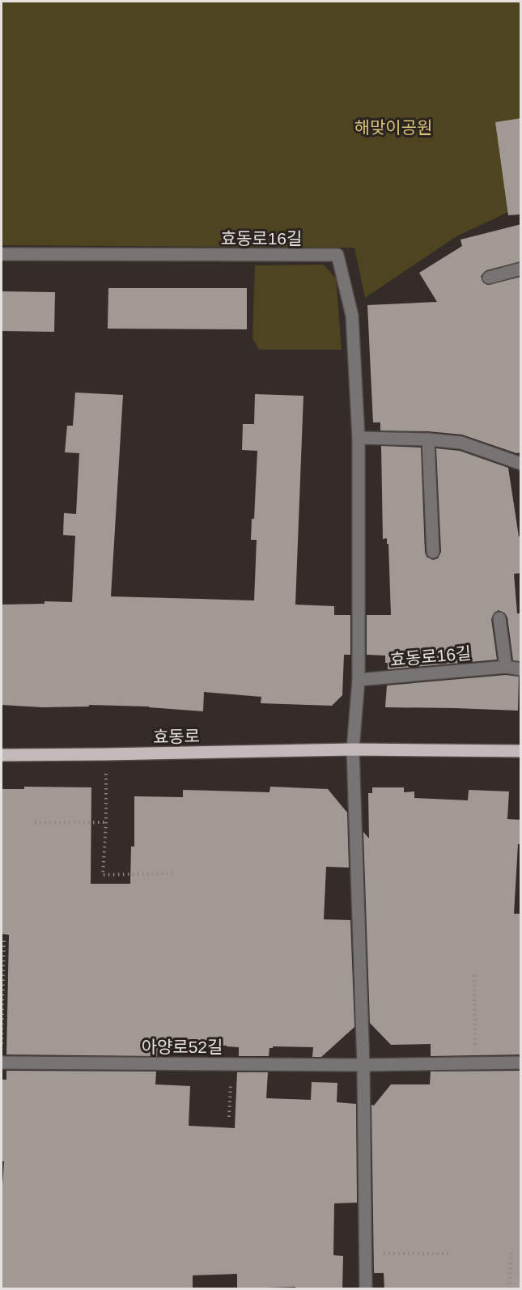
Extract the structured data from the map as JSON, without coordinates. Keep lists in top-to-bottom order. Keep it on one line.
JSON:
{"streets":{"main road":["효동로"],"street":["효동로16길","아양로52길"]},"crossings":[["효동로16길","효동로"]],"parks":["해맞이공원"]}
